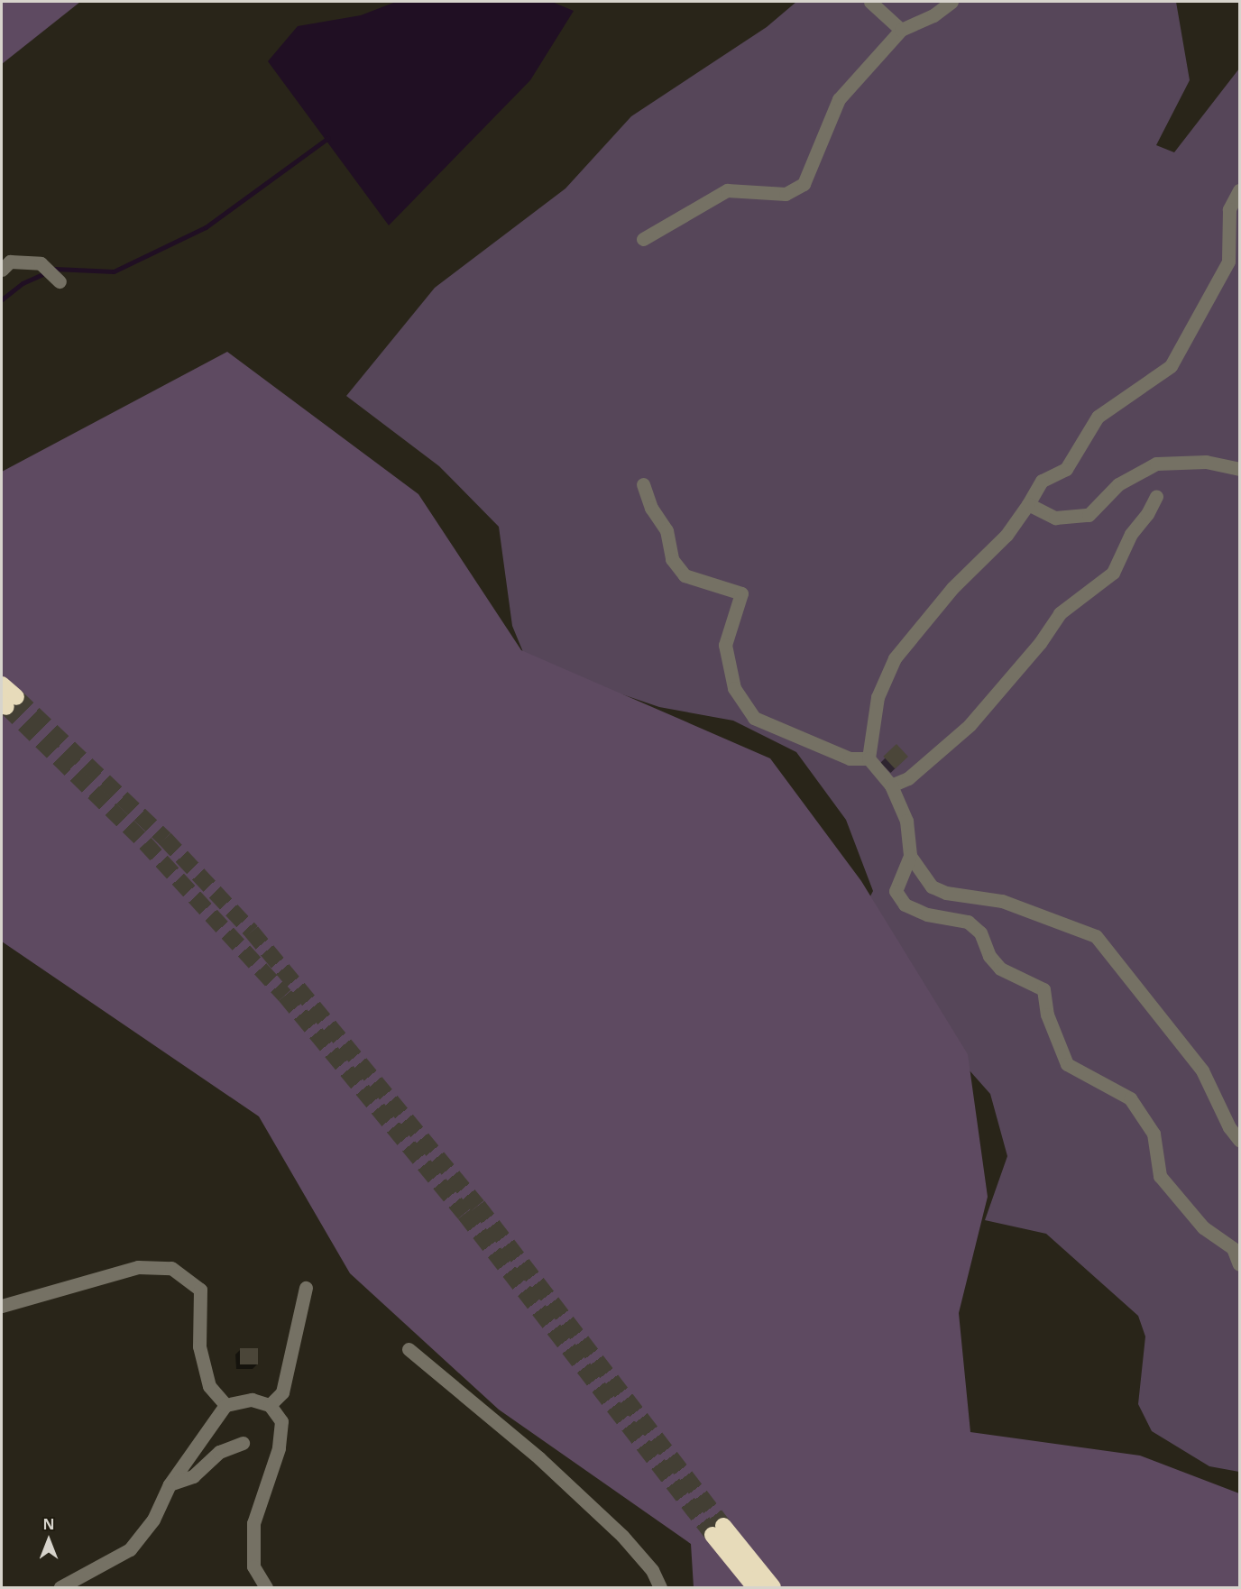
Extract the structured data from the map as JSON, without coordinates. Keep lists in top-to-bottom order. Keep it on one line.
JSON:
{"north":"top"}
